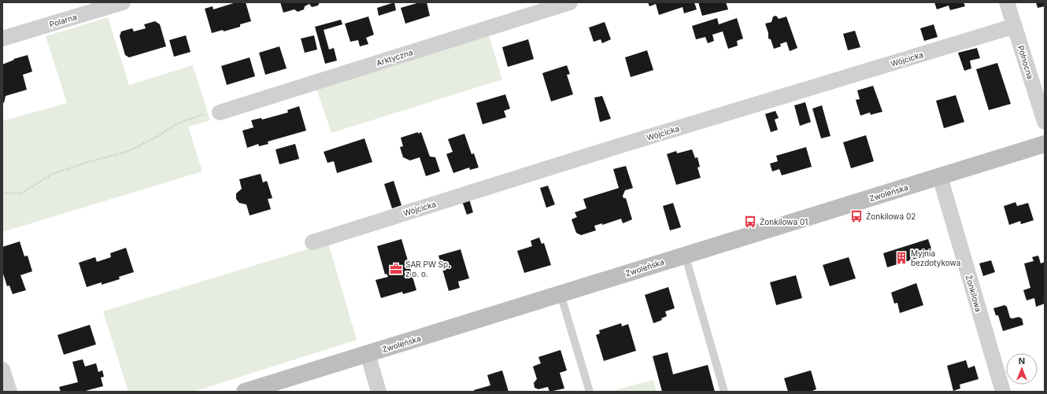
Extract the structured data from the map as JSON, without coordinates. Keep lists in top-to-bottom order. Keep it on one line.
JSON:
{"streets":{"street":["Polarna","Arktyczna","Wójcicka","Północna","Zwoleńska","Żonkilowa"]},"crossings":[["Wójcicka","Północna"],["Zwoleńska","Żonkilowa"]],"places":{"bus stop":["Żonkilowa 02","Żonkilowa 01"],"building":["Myjnia bezdotykowa"],"office":["SAR PW Sp. z o. o."]},"north":"top"}
